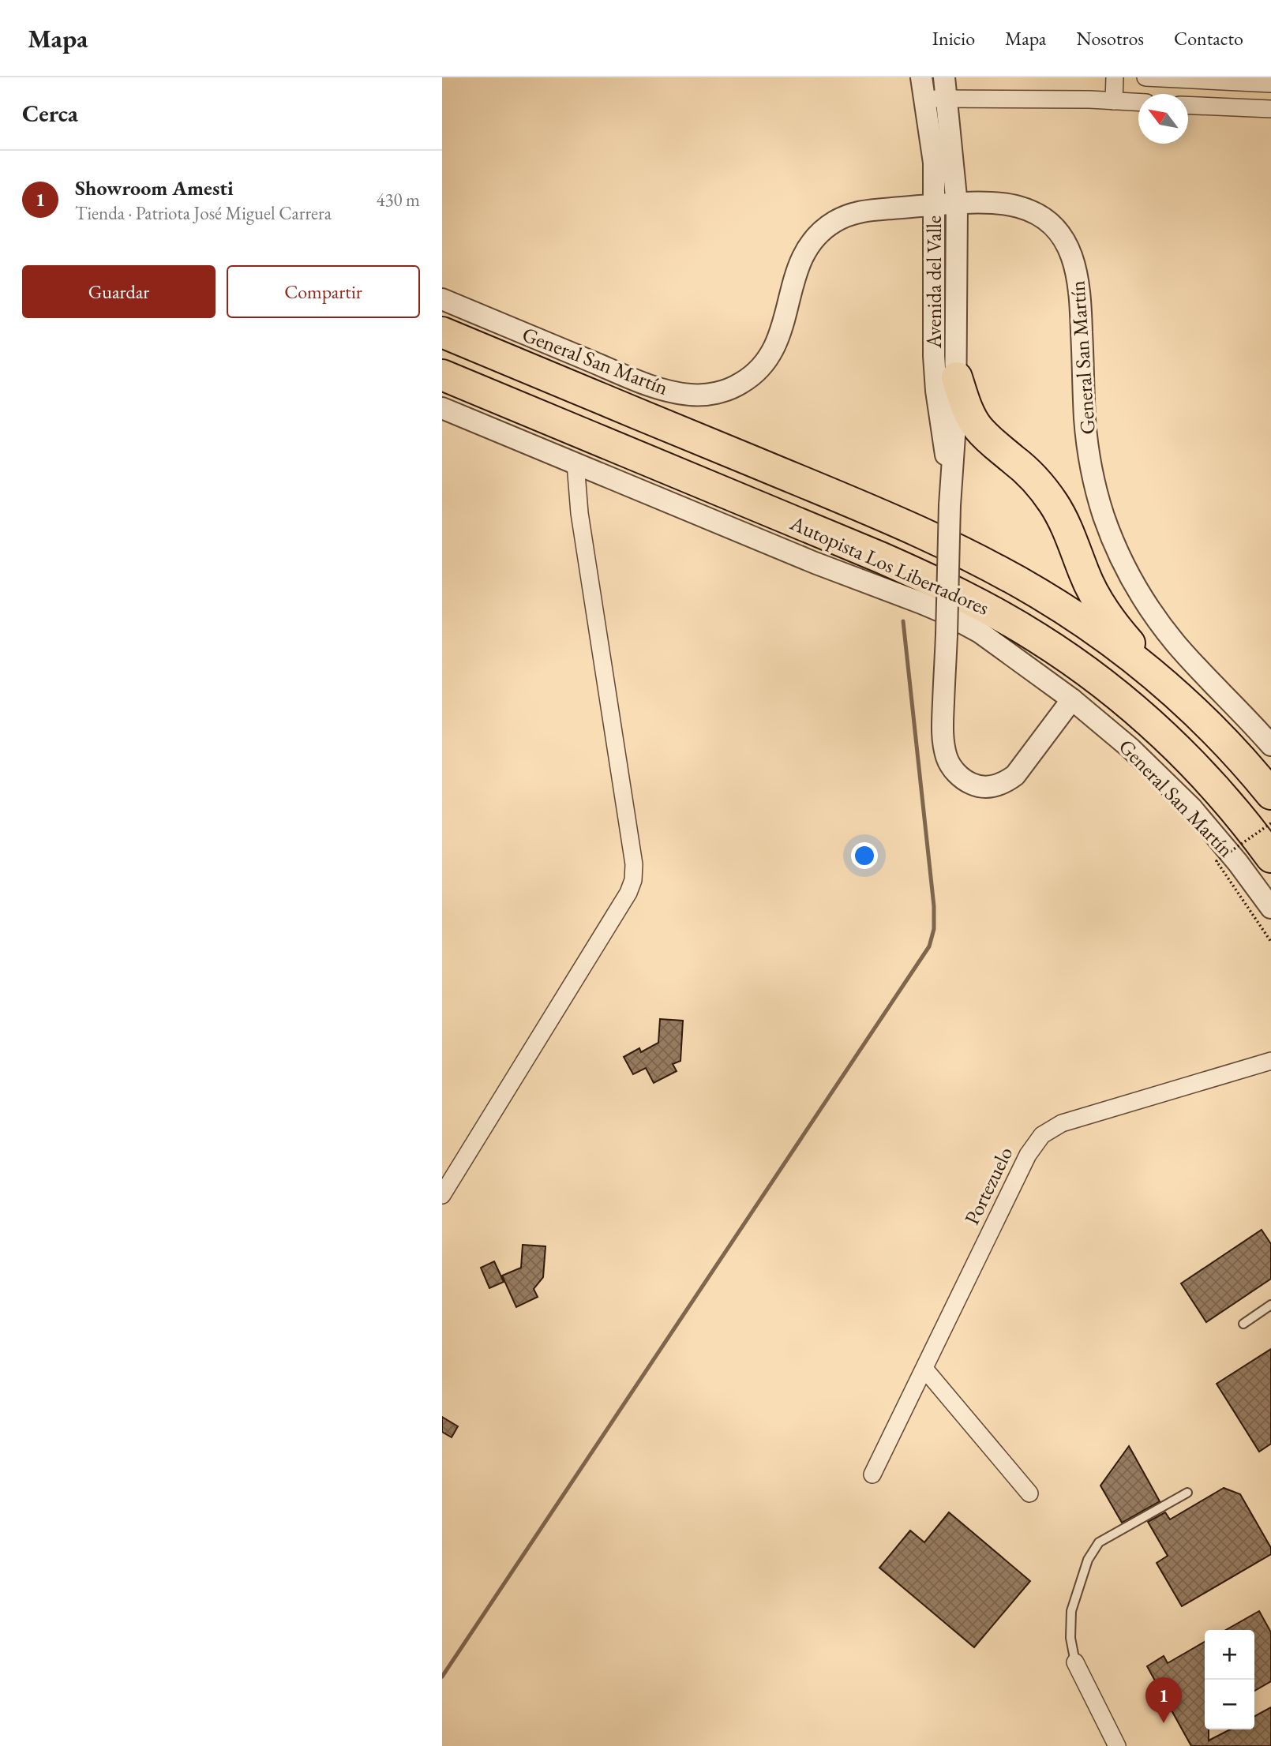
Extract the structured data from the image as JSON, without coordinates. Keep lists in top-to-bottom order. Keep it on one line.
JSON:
{"streets":{"highway":["Autopista Los Libertadores"],"street":["Avenida del Valle","General San Martín","Portezuelo"]},"crossings":[["Avenida del Valle","General San Martín"]],"north":"top left","page":{"header":"Mapa","nav":["Inicio","Mapa","Nosotros","Contacto"],"heading":"Cerca","list":[{"mark":"1","name":"Showroom Amesti","note":"Tienda · Patriota José Miguel Carrera","value":"430 m"}],"buttons":["Guardar","Compartir"],"map_buttons":["+","−"],"pins":"1"}}
